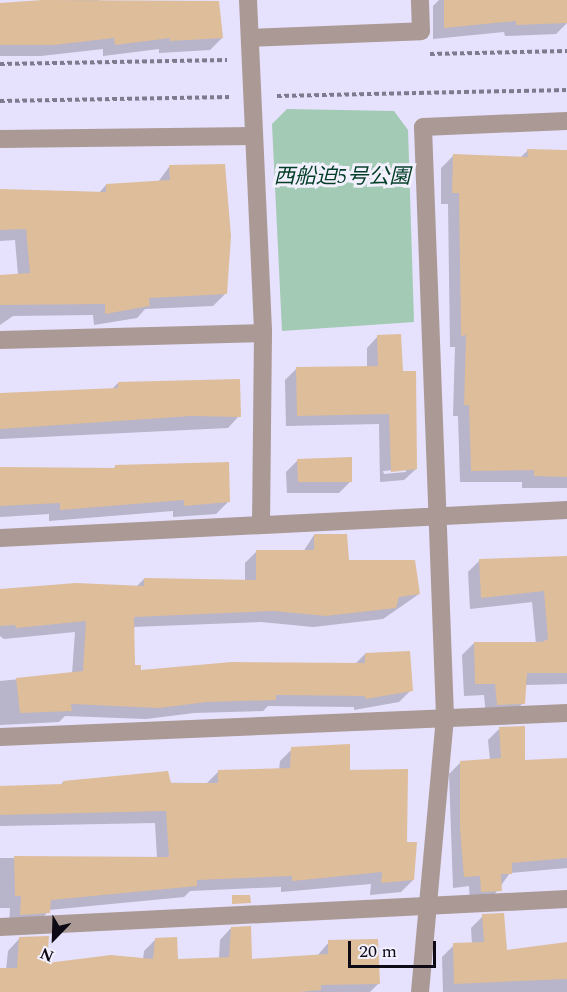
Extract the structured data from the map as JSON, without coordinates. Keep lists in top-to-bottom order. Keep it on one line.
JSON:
{"parks":["西船迫5号公園"],"scale_bar":"20 m","north":"bottom left"}
